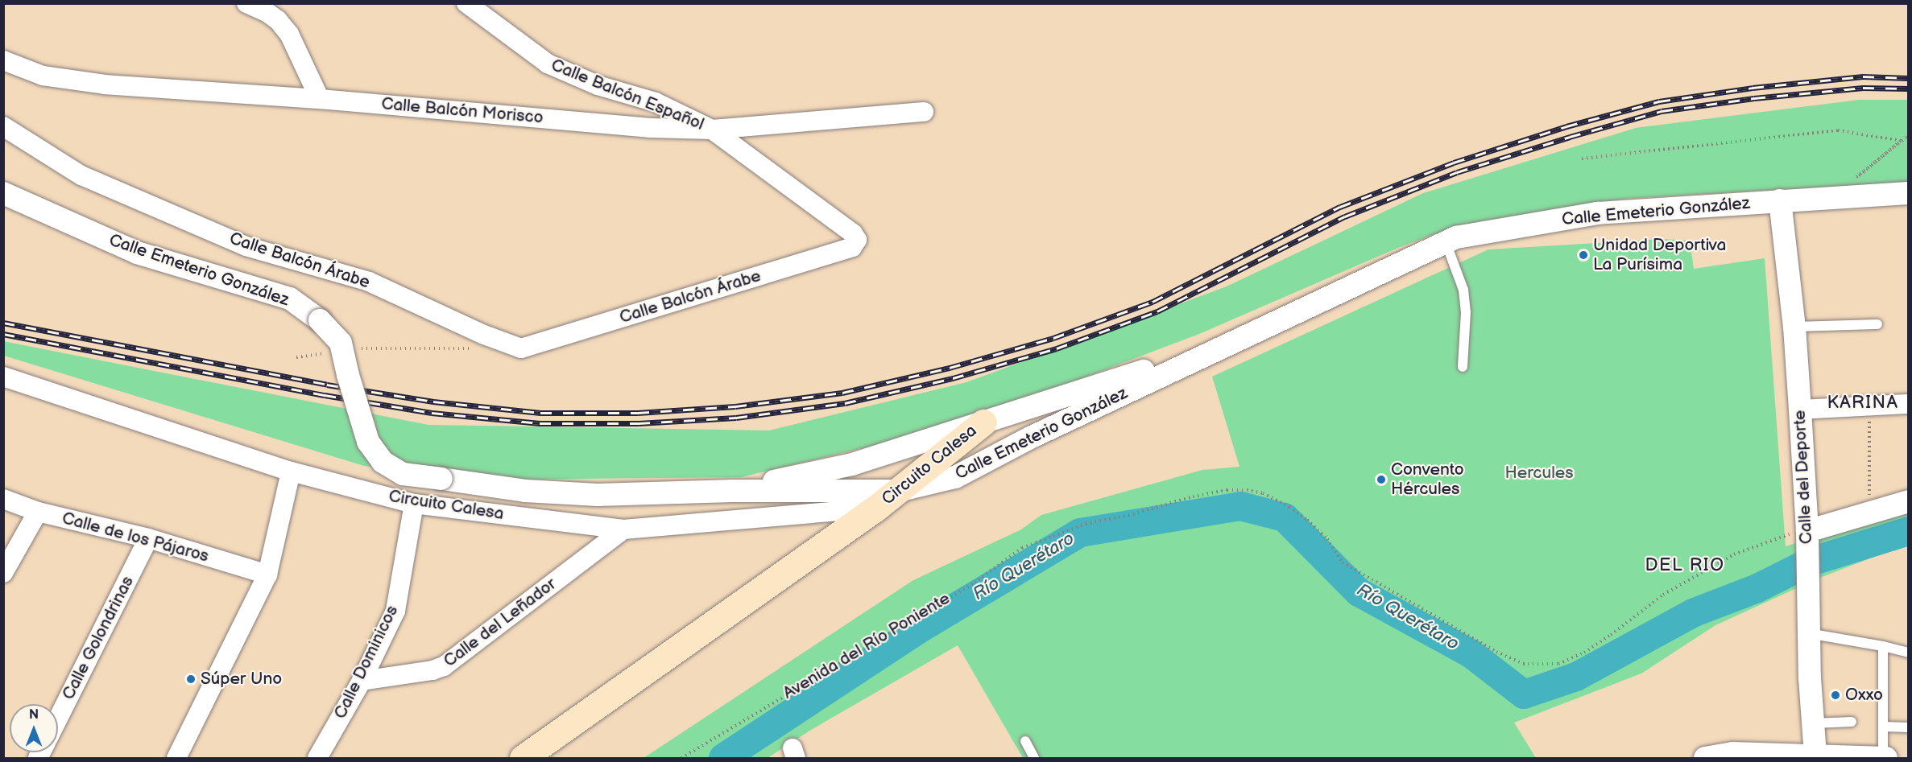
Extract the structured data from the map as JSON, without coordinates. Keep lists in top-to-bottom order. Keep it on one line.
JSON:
{"streets":{"main road":["Circuito Calesa"],"street":["Calle Balcón Español","Calle Balcón Morisco","Calle Emeterio González","Calle Balcón Árabe","Calle del Deporte","Calle de los Pájaros","Calle del Leñador","Calle Golondrinas","Calle Dominicos"],"path":["Avenida del Río Poniente"]},"crossings":[["Calle Balcón Español","Calle Balcón Morisco"],["Calle Balcón Español","Calle Balcón Árabe"],["Calle Emeterio González","Circuito Calesa"],["Calle Emeterio González","Calle del Deporte"],["Circuito Calesa","Calle del Leñador"],["Circuito Calesa","Calle Dominicos"],["Calle del Deporte","Avenida del Río Poniente"],["Calle de los Pájaros","Calle Golondrinas"],["Calle del Leñador","Calle Dominicos"]],"districts":["KARINA","DEL RIO"],"water":["Río Querétaro"],"parks":["Hercules"],"places":["Unidad Deportiva La Purísima","Convento Hércules","Súper Uno","Oxxo"],"north":"top"}
